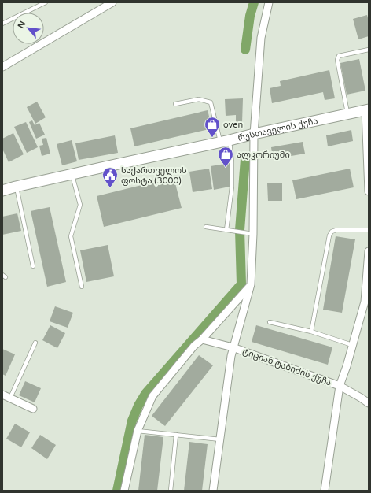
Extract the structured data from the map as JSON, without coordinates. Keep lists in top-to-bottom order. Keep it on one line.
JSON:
{"streets":{"main road":["რუსთაველის ქუჩა"],"street":["ტიციან ტაბიძის ქუჩა"]},"places":{"shop":["oven","ალკორიუმი"],"public building":["საქართველოს ფოსტა (3000)"]},"north":"top left"}
